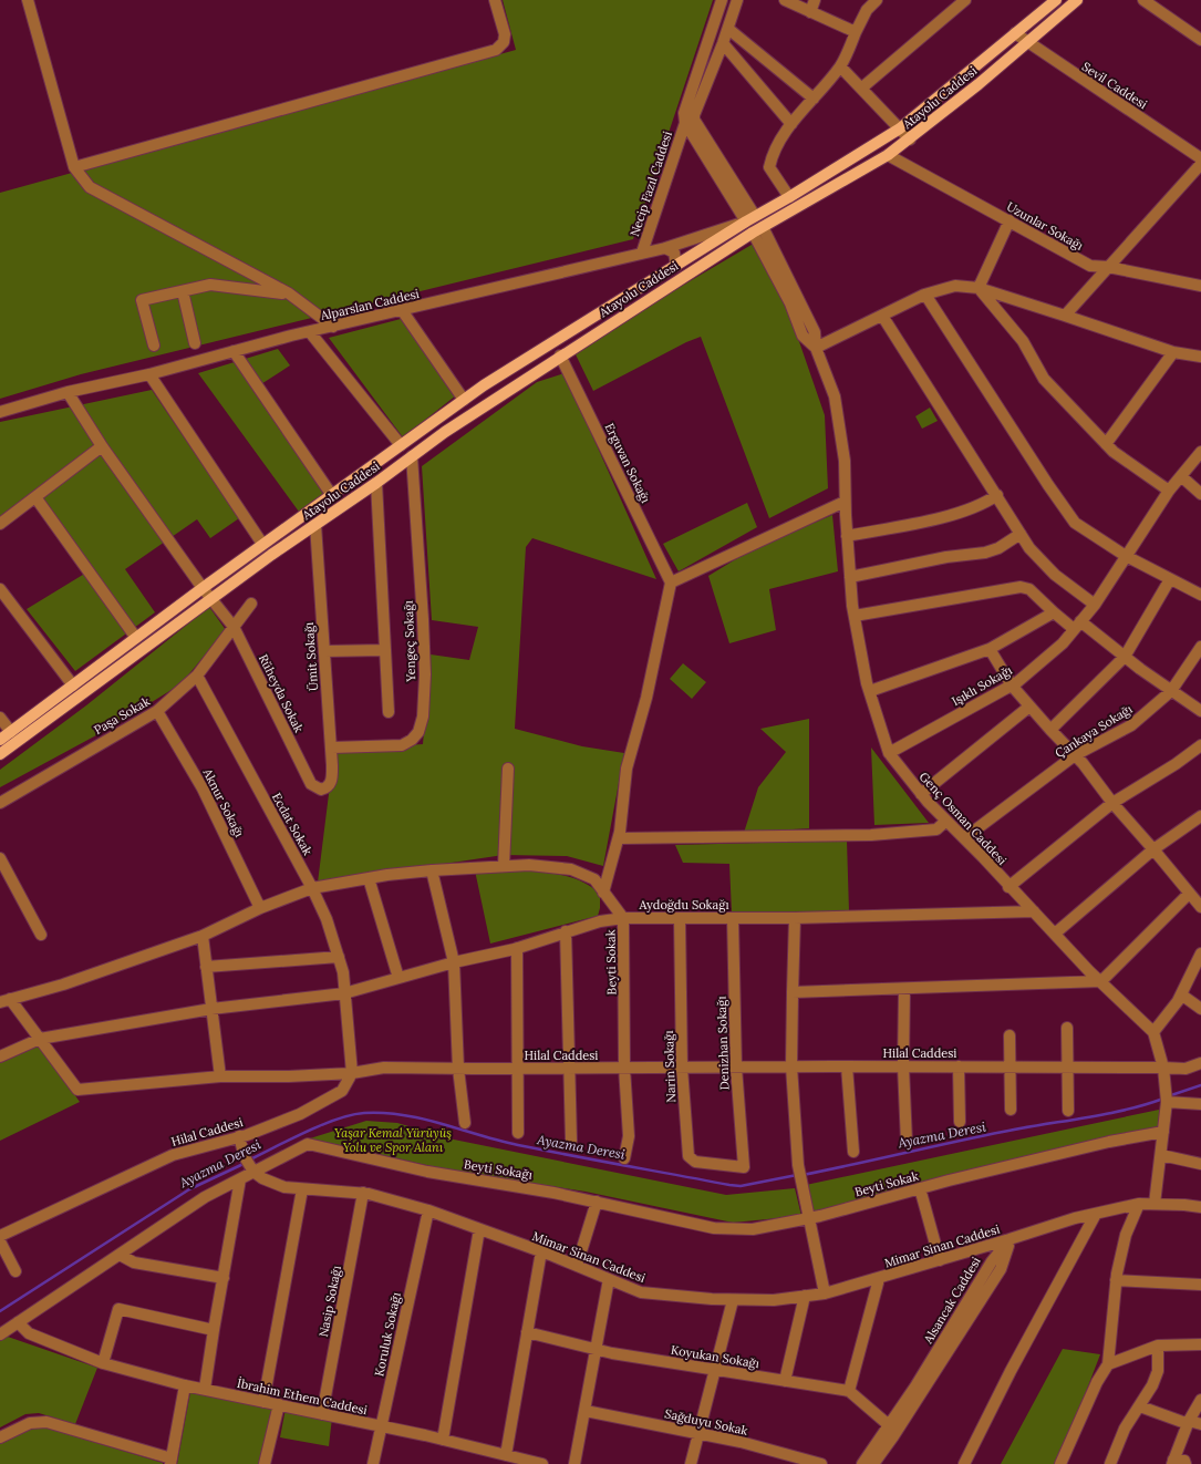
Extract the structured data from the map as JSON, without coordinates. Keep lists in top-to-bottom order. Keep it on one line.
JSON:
{"streets":{"main road":["Atayolu Caddesi"],"street":["Sevil Caddesi","Necip Fazıl Caddesi","Uzunlar Sokağı","Alparslan Caddesi","Erguvan Sokağı","Yengeç Sokağı","Ümit Sokağı","Işıklı Sokağı","Rüheyda Sokak","Paşa Sokak","Çankaya Sokağı","Aknur Sokağı","Genç Osman Caddesi","Ecdat Sokak","Aydoğdu Sokağı","Beyti Sokak","Denizhan Sokağı","Hilal Caddesi","Narin Sokağı","Beyti Sokağı","Mimar Sinan Caddesi","Alsancak Caddesi","Nasip Sokağı","Koruluk Sokağı","Koyukan Sokağı","İbrahim Ethem Caddesi","Sağduyu Sokak"]},"crossings":[["Sevil Caddesi","Atayolu Caddesi"],["Atayolu Caddesi","Uzunlar Sokağı"],["Atayolu Caddesi","Alparslan Caddesi"],["Atayolu Caddesi","Erguvan Sokağı"],["Atayolu Caddesi","Yengeç Sokağı"],["Atayolu Caddesi","Ümit Sokağı"],["Atayolu Caddesi","Rüheyda Sokak"],["Atayolu Caddesi","Genç Osman Caddesi"],["Necip Fazıl Caddesi","Alparslan Caddesi"],["Yengeç Sokağı","Ümit Sokağı"],["Ümit Sokağı","Rüheyda Sokak"],["Işıklı Sokağı","Genç Osman Caddesi"],["Rüheyda Sokak","Paşa Sokak"],["Paşa Sokak","Aknur Sokağı"],["Paşa Sokak","Ecdat Sokak"],["Çankaya Sokağı","Genç Osman Caddesi"],["Genç Osman Caddesi","Aydoğdu Sokağı"],["Genç Osman Caddesi","Beyti Sokak"],["Genç Osman Caddesi","Hilal Caddesi"],["Genç Osman Caddesi","Mimar Sinan Caddesi"],["Ecdat Sokak","Aydoğdu Sokağı"],["Ecdat Sokak","Hilal Caddesi"],["Aydoğdu Sokağı","Beyti Sokak"],["Aydoğdu Sokağı","Denizhan Sokağı"],["Aydoğdu Sokağı","Narin Sokağı"],["Beyti Sokak","Hilal Caddesi"],["Beyti Sokak","Beyti Sokağı"],["Denizhan Sokağı","Hilal Caddesi"],["Denizhan Sokağı","Narin Sokağı"],["Hilal Caddesi","Narin Sokağı"],["Beyti Sokağı","Mimar Sinan Caddesi"],["Beyti Sokağı","İbrahim Ethem Caddesi"],["Mimar Sinan Caddesi","Alsancak Caddesi"],["Mimar Sinan Caddesi","Nasip Sokağı"],["Mimar Sinan Caddesi","Koruluk Sokağı"],["Nasip Sokağı","İbrahim Ethem Caddesi"],["Koruluk Sokağı","İbrahim Ethem Caddesi"]],"water":["Ayazma Deresi"],"parks":["Yaşar Kemal Yürüyüş Yolu ve Spor Alanı"]}
